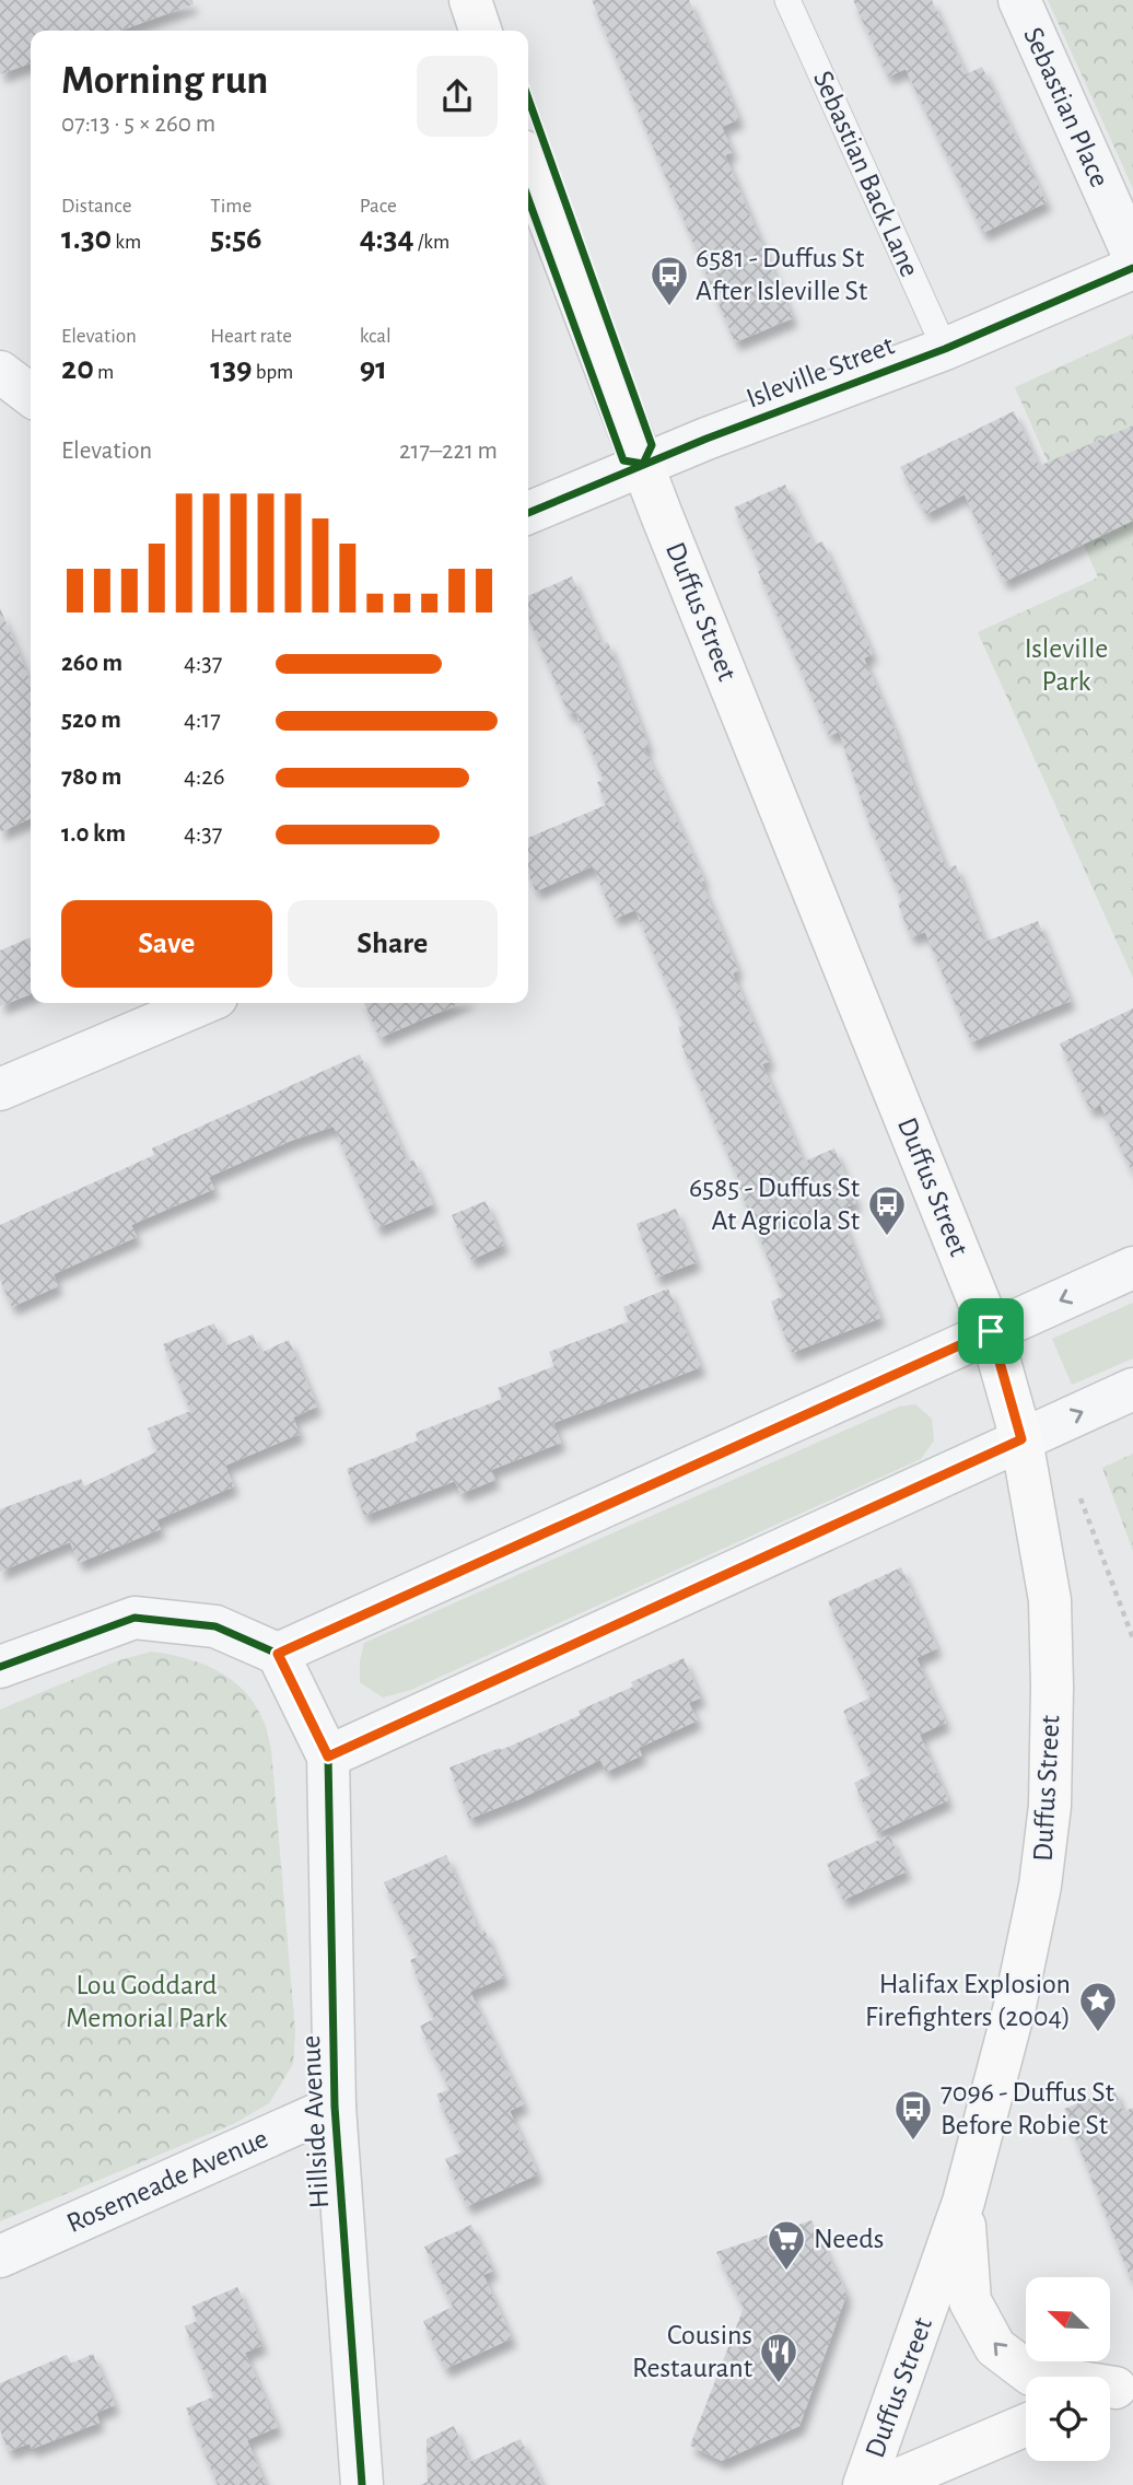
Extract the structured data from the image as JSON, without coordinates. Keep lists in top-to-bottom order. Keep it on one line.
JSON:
{"streets":{"main road":["Duffus Street"],"street":["Sebastian Place","Isleville Street","Hillside Avenue","Rosemeade Avenue"],"lane":["Sebastian Back Lane"]},"crossings":[["Sebastian Back Lane","Isleville Street"],["Isleville Street","Duffus Street"],["Hillside Avenue","Rosemeade Avenue"]],"parks":["Isleville Park","Lou Goddard Memorial Park"],"places":{"bus stop":["6581 - Duffus St After Isleville St","6585 - Duffus St At Agricola St","7096 - Duffus St Before Robie St"],"place":["Halifax Explosion Firefighters (2004)"],"supermarket":["Needs"],"restaurant":["Cousins Restaurant"]},"north":"top left","page":{"heading":["Morning run","07:13 · 5 × 260 m"],"stats":[["Distance","1.30 km"],["Time","5:56"],["Pace","4:34 /km"],["Elevation","20 m"],["Heart rate","139 bpm"],["kcal","91"]],"chart":["Elevation","217–221 m"],"list":[{"name":"260 m","note":"4:37"},{"name":"520 m","note":"4:17"},{"name":"780 m","note":"4:26"},{"name":"1.0 km","note":"4:37"}],"buttons":["Save","Share"]}}
